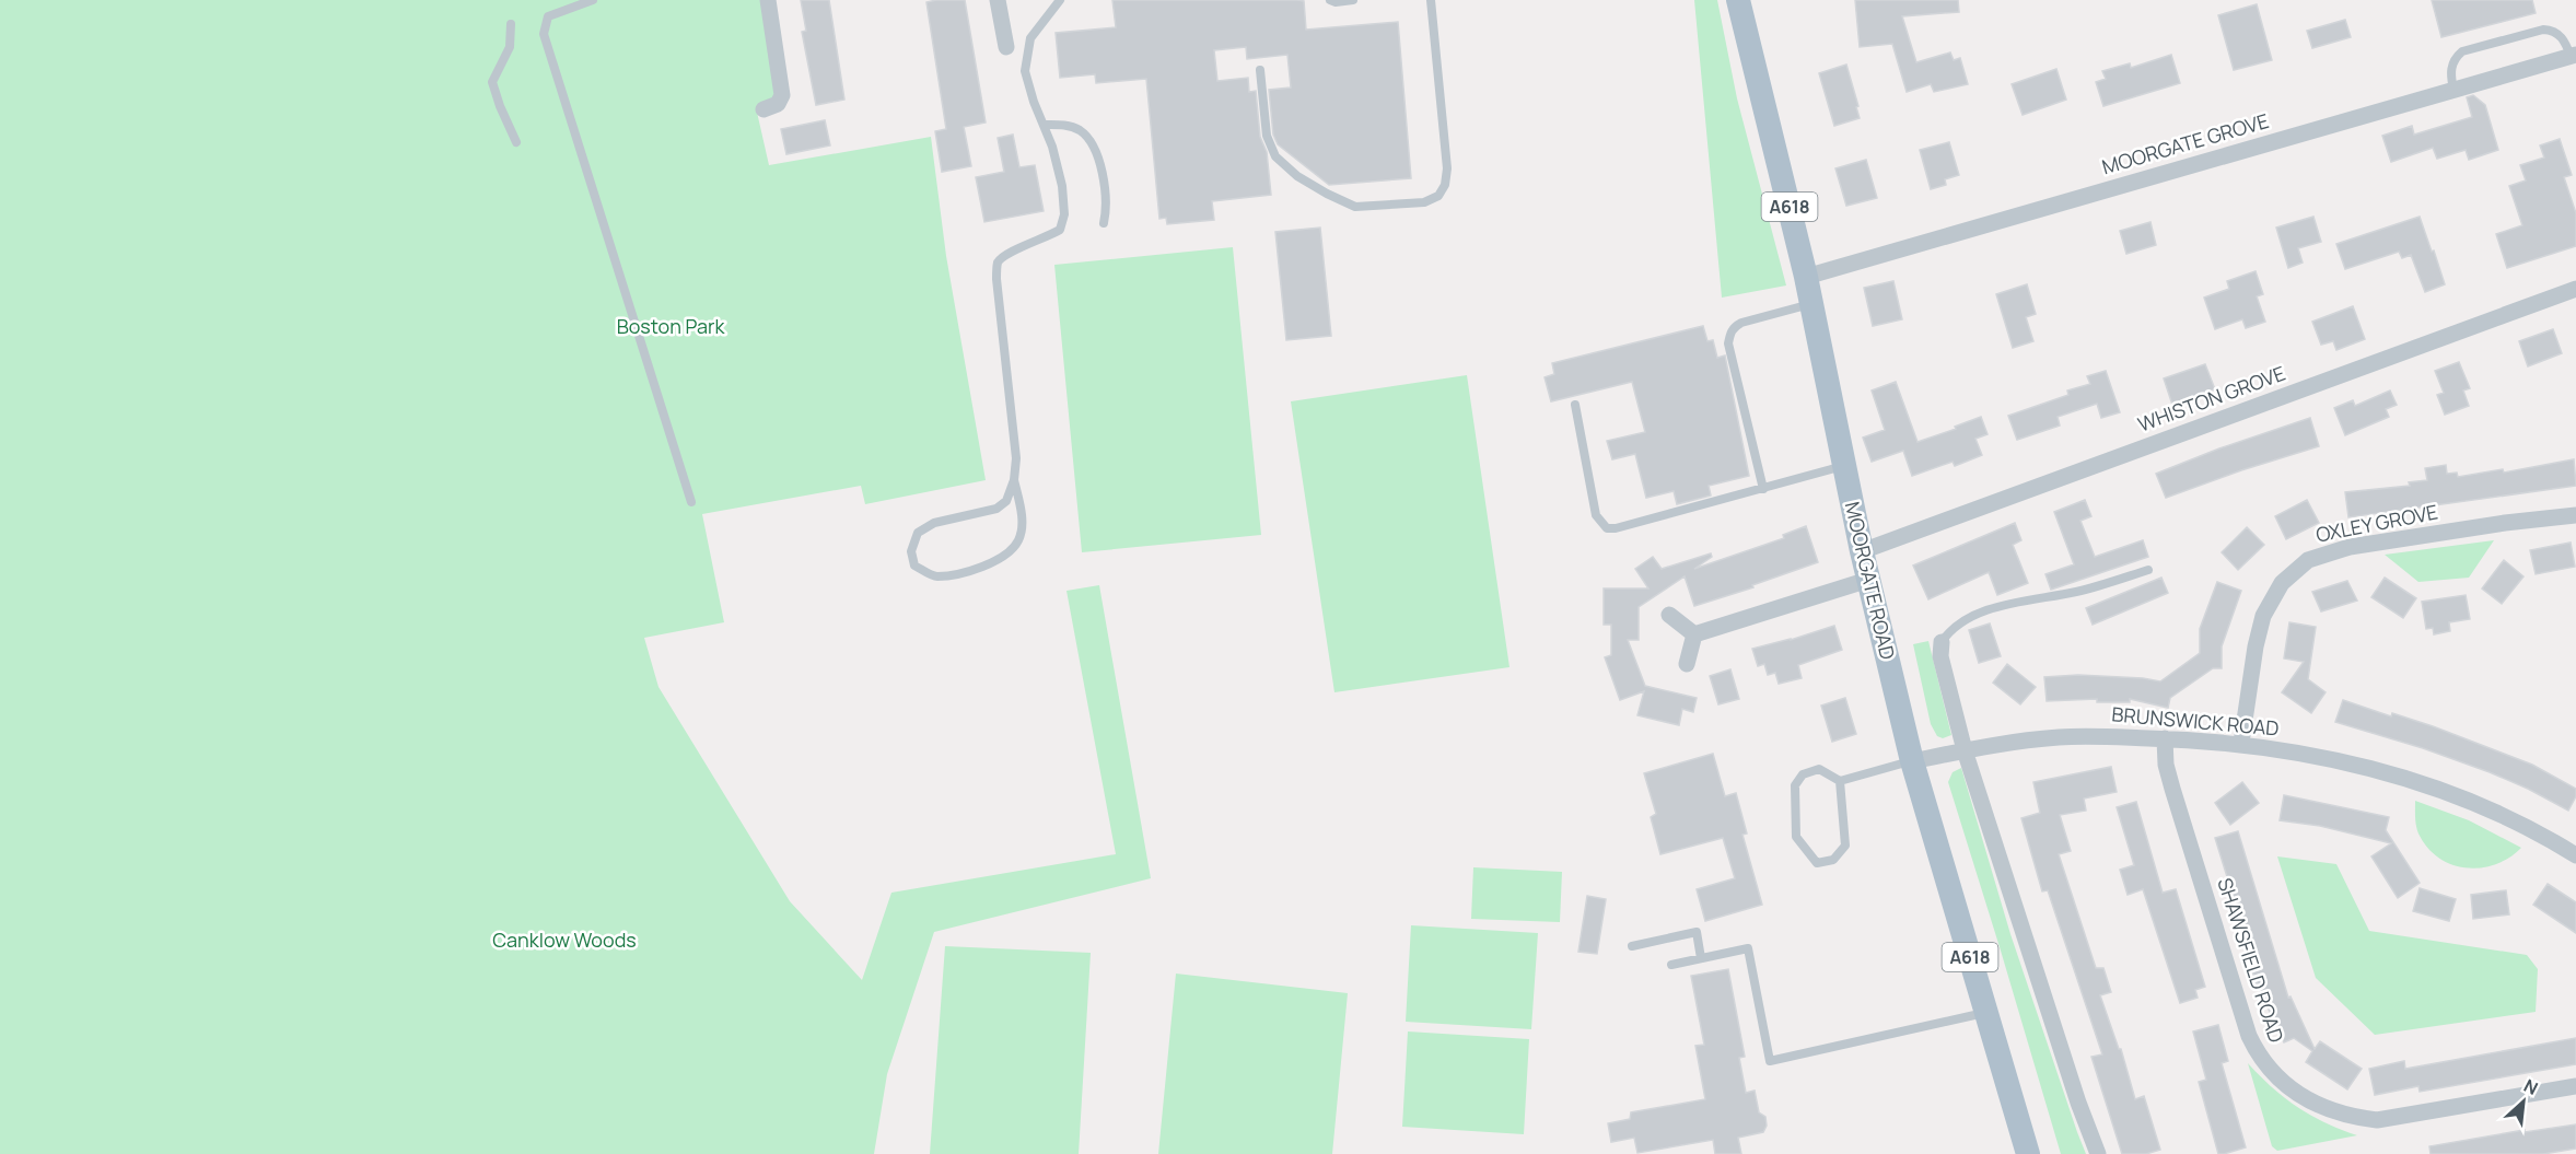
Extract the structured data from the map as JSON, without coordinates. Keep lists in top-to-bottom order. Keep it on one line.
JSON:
{"streets":{"main road":["A618","MOORGATE ROAD"],"street":["MOORGATE GROVE","WHISTON GROVE","OXLEY GROVE","BRUNSWICK ROAD","SHAWSFIELD ROAD"]},"crossings":[["MOORGATE GROVE","MOORGATE ROAD"],["WHISTON GROVE","MOORGATE ROAD"],["OXLEY GROVE","BRUNSWICK ROAD"],["MOORGATE ROAD","BRUNSWICK ROAD"],["BRUNSWICK ROAD","SHAWSFIELD ROAD"]],"parks":["Boston Park","Canklow Woods"],"north":"top right"}
